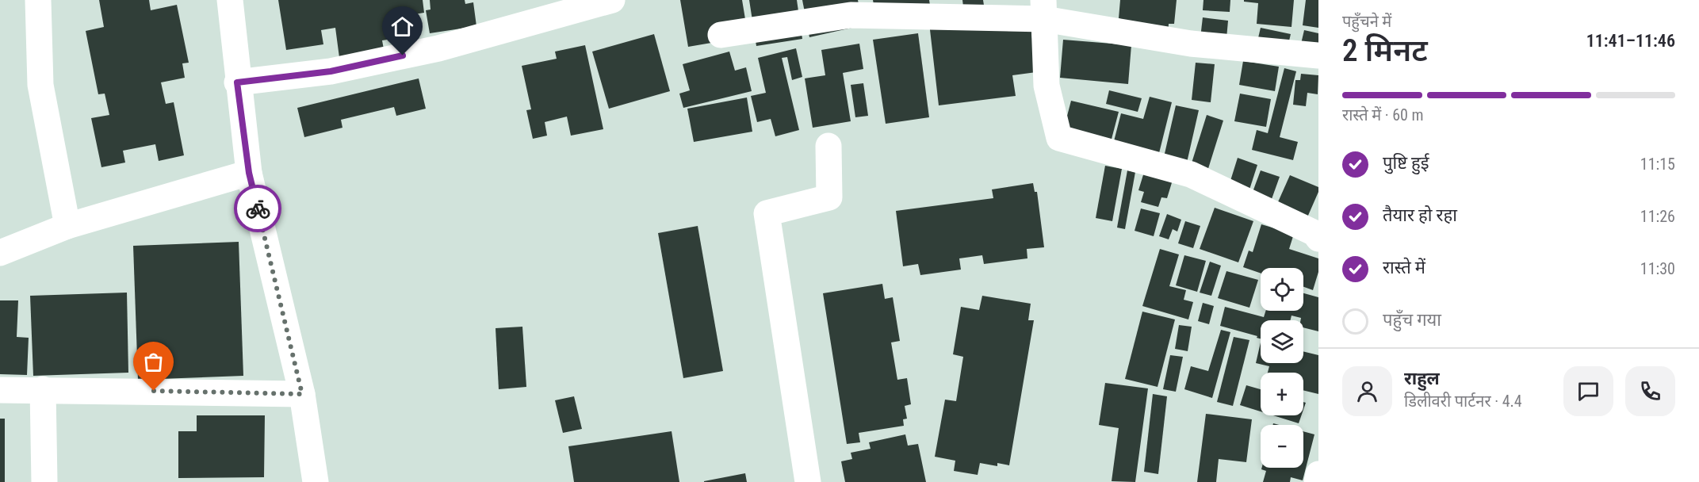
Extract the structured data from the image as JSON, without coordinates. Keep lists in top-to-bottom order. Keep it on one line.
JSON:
{"page":{"heading":["2 मिनट","पहुँचने में","11:41–11:46"],"panel":["राहुल","डिलीवरी पार्टनर · 4.4"],"bar":"रास्ते में · 60 m","list":[["पुष्टि हुई","11:15"],["तैयार हो रहा","11:26"],["रास्ते में","11:30"],"पहुँच गया"],"map_buttons":["+","−"]}}
